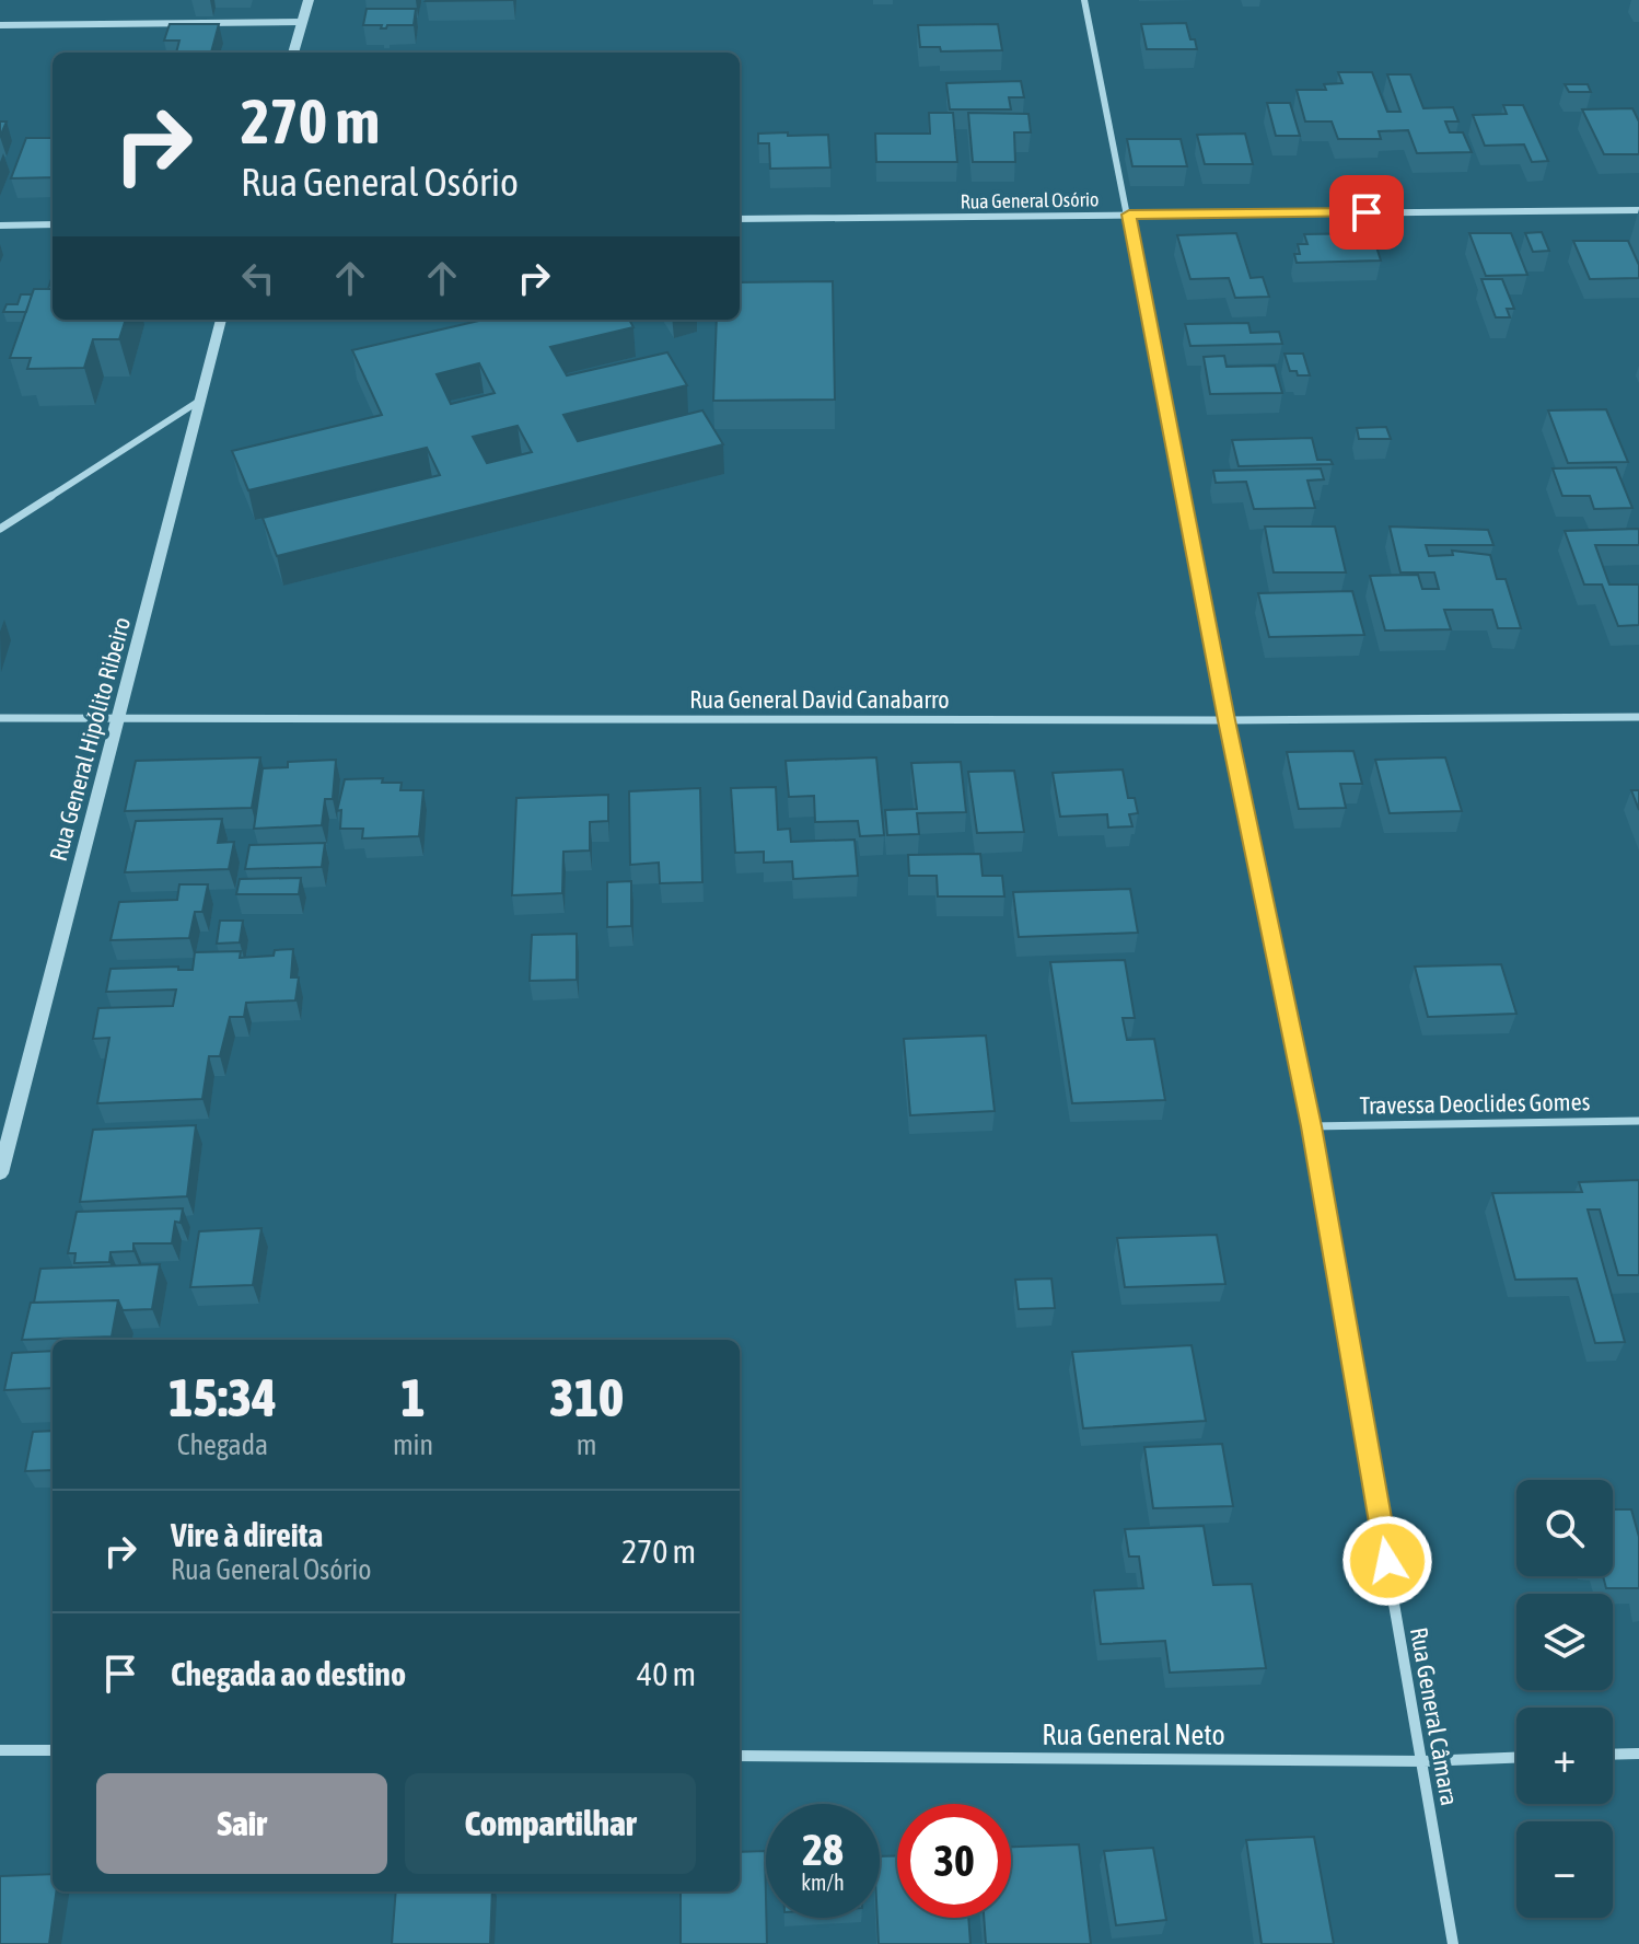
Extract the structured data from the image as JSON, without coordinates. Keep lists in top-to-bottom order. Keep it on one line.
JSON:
{"streets":{"street":["Rua General Osório","Rua General David Canabarro","Rua General Hipólito Ribeiro","Travessa Deoclides Gomes","Rua General Câmara","Rua General Neto"]},"crossings":[["Rua General Osório","Rua General Câmara"],["Rua General David Canabarro","Rua General Hipólito Ribeiro"],["Rua General David Canabarro","Rua General Câmara"],["Travessa Deoclides Gomes","Rua General Câmara"],["Rua General Câmara","Rua General Neto"]],"page":{"turn":["270 m","Rua General Osório"],"eta":["15:34","Chegada","1","min","310","m"],"map_buttons":["+","−"],"list":[{"name":"Vire à direita","note":"Rua General Osório","value":"270 m"},{"name":"Chegada ao destino","value":"40 m"}],"buttons":["Sair","Compartilhar"],"speed":"28 km/h","limit":"30"}}
